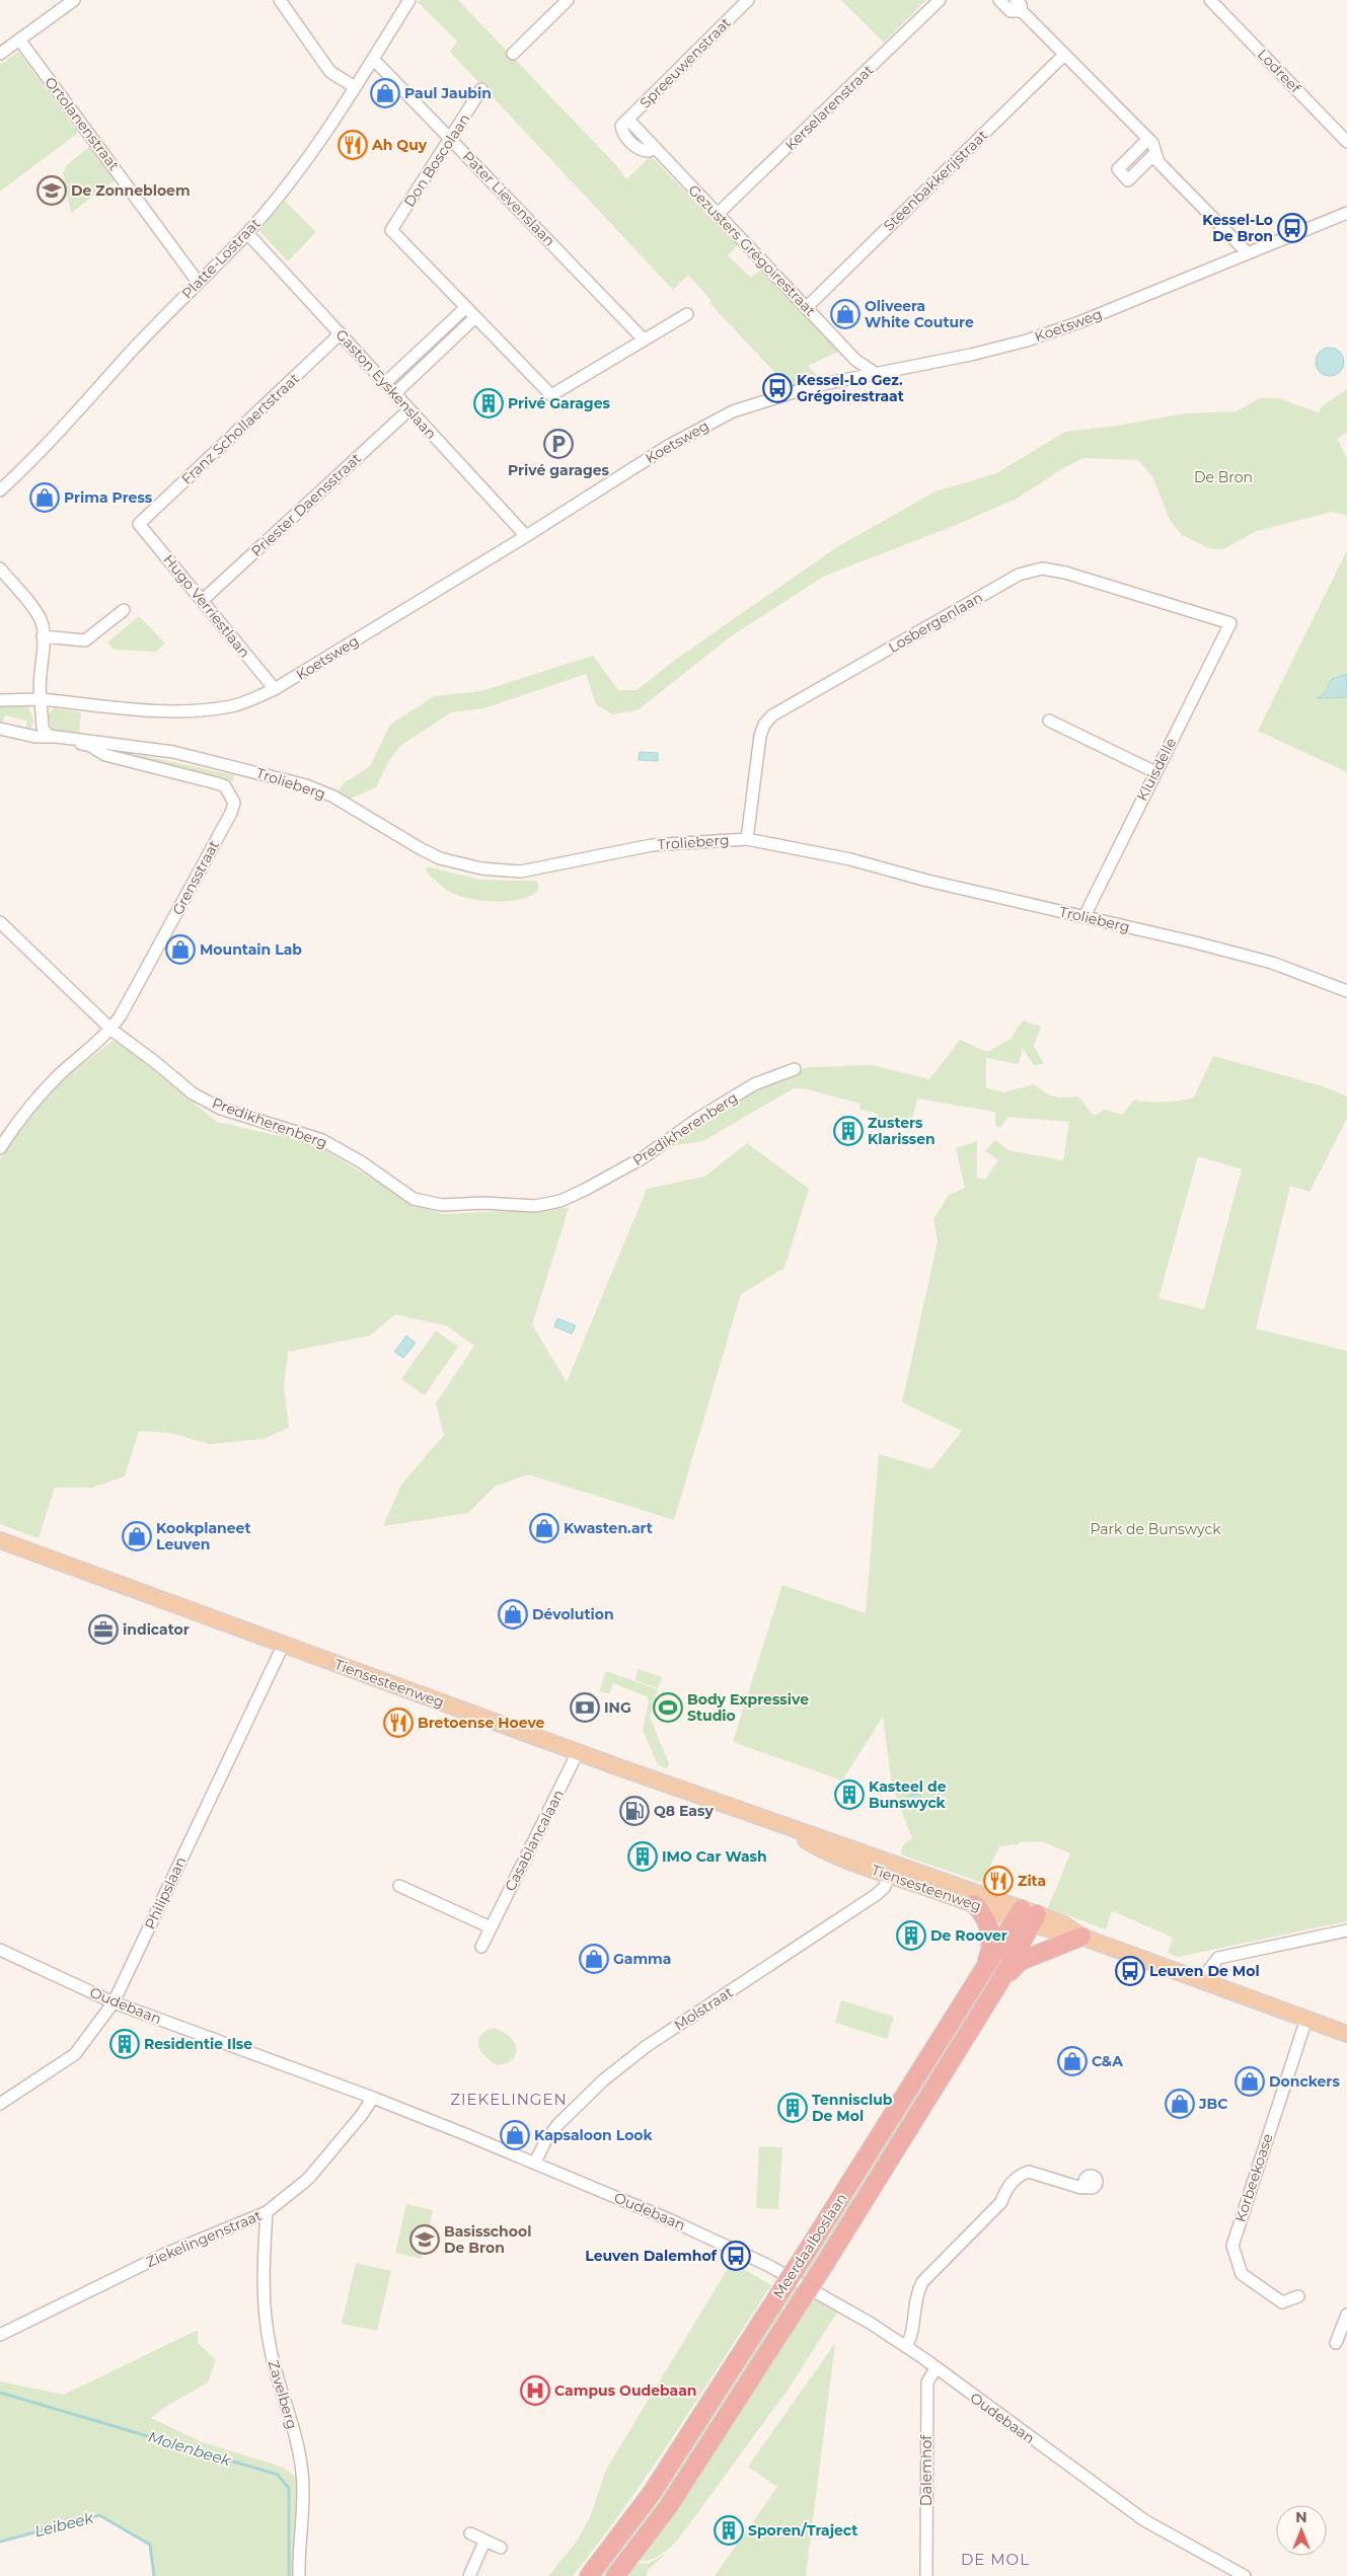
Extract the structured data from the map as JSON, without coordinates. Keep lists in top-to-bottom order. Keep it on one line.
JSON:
{"streets":{"highway":["Meerdaalboslaan"],"main road":["Tiensesteenweg"],"street":["Spreeuwenstraat","Lodreef","Kerselarenstraat","Ortolanenstraat","Don Boscolaan","Steenbakkerijstraat","Pater Lievenslaan","Gezusters Grégoirestraat","Platte-Lostraat","Koetsweg","Gaston Eyskenslaan","Franz Schollaertstraat","Priester Daensstraat","Hugo Verriestlaan","Losbergenlaan","Kluisdelle","Trolieberg","Grensstraat","Predikherenberg","Casablancalaan","Philipslaan","Oudebaan","Molstraat","Korbeekoase","Ziekelingenstraat","Zavelberg","Dalemhof"]},"crossings":[["Spreeuwenstraat","Gezusters Grégoirestraat"],["Kerselarenstraat","Gezusters Grégoirestraat"],["Ortolanenstraat","Platte-Lostraat"],["Don Boscolaan","Pater Lievenslaan"],["Steenbakkerijstraat","Gezusters Grégoirestraat"],["Pater Lievenslaan","Platte-Lostraat"],["Gezusters Grégoirestraat","Koetsweg"],["Platte-Lostraat","Gaston Eyskenslaan"],["Koetsweg","Gaston Eyskenslaan"],["Koetsweg","Hugo Verriestlaan"],["Gaston Eyskenslaan","Franz Schollaertstraat"],["Gaston Eyskenslaan","Priester Daensstraat"],["Franz Schollaertstraat","Hugo Verriestlaan"],["Priester Daensstraat","Hugo Verriestlaan"],["Losbergenlaan","Kluisdelle"],["Losbergenlaan","Trolieberg"],["Kluisdelle","Trolieberg"],["Trolieberg","Grensstraat"],["Grensstraat","Predikherenberg"],["Tiensesteenweg","Casablancalaan"],["Tiensesteenweg","Philipslaan"],["Tiensesteenweg","Molstraat"],["Tiensesteenweg","Korbeekoase"],["Tiensesteenweg","Meerdaalboslaan"],["Philipslaan","Oudebaan"],["Oudebaan","Molstraat"],["Oudebaan","Ziekelingenstraat"],["Oudebaan","Dalemhof"],["Ziekelingenstraat","Zavelberg"]],"districts":["ZIEKELINGEN","DE MOL"],"water":["Molenbeek","Leibeek"],"parks":["De Bron","Park de Bunswyck"],"places":{"shop":["Paul Jaubin","Oliveera White Couture","Prima Press","Mountain Lab","Kwasten.art","Kookplaneet Leuven","Dévolution","Gamma","C&A","Donckers","JBC","Kapsaloon Look"],"restaurant":["Ah Quy","Bretoense Hoeve","Zita"],"school or university":["De Zonnebloem","Basisschool De Bron"],"bus stop":["Kessel-Lo De Bron","Kessel-Lo Gez. Grégoirestraat","Leuven De Mol","Leuven Dalemhof"],"building":["Privé Garages","Zusters Klarissen","Kasteel de Bunswyck","IMO Car Wash","De Roover","Residentie Ilse","Tennisclub De Mol","Sporen/Traject"],"parking":["Privé garages"],"office":["indicator"],"bank":["ING"],"sports":["Body Expressive Studio"],"fuel station":["Q8 Easy"],"hospital":["Campus Oudebaan"]},"north":"top"}
